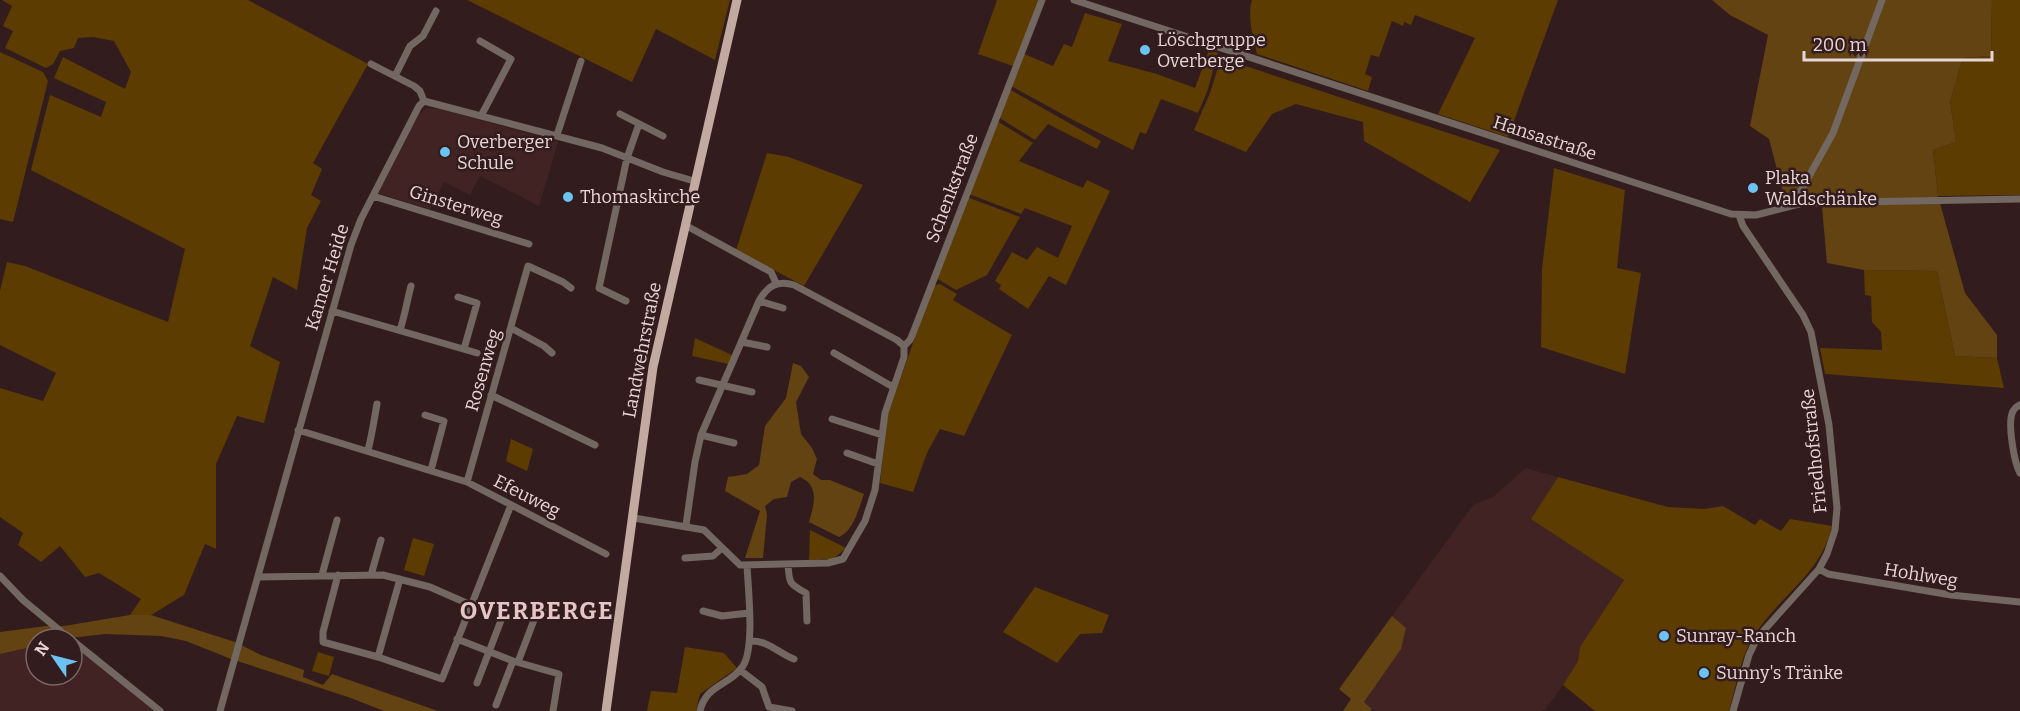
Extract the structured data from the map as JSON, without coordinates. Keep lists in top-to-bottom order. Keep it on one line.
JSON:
{"streets":{"main road":["Landwehrstraße"],"street":["Hansastraße","Schenkstraße","Ginsterweg","Kamer Heide","Rosenweg","Friedhofstraße","Efeuweg","Hohlweg"]},"crossings":[["Hansastraße","Friedhofstraße"],["Ginsterweg","Kamer Heide"],["Kamer Heide","Efeuweg"],["Rosenweg","Efeuweg"],["Friedhofstraße","Hohlweg"]],"districts":["OVERBERGE"],"places":["Löschgruppe Overberge","Overberger Schule","Plaka Waldschänke","Thomaskirche","Sunray-Ranch","Sunny's Tränke"],"scale_bar":"200 m","north":"top left"}
